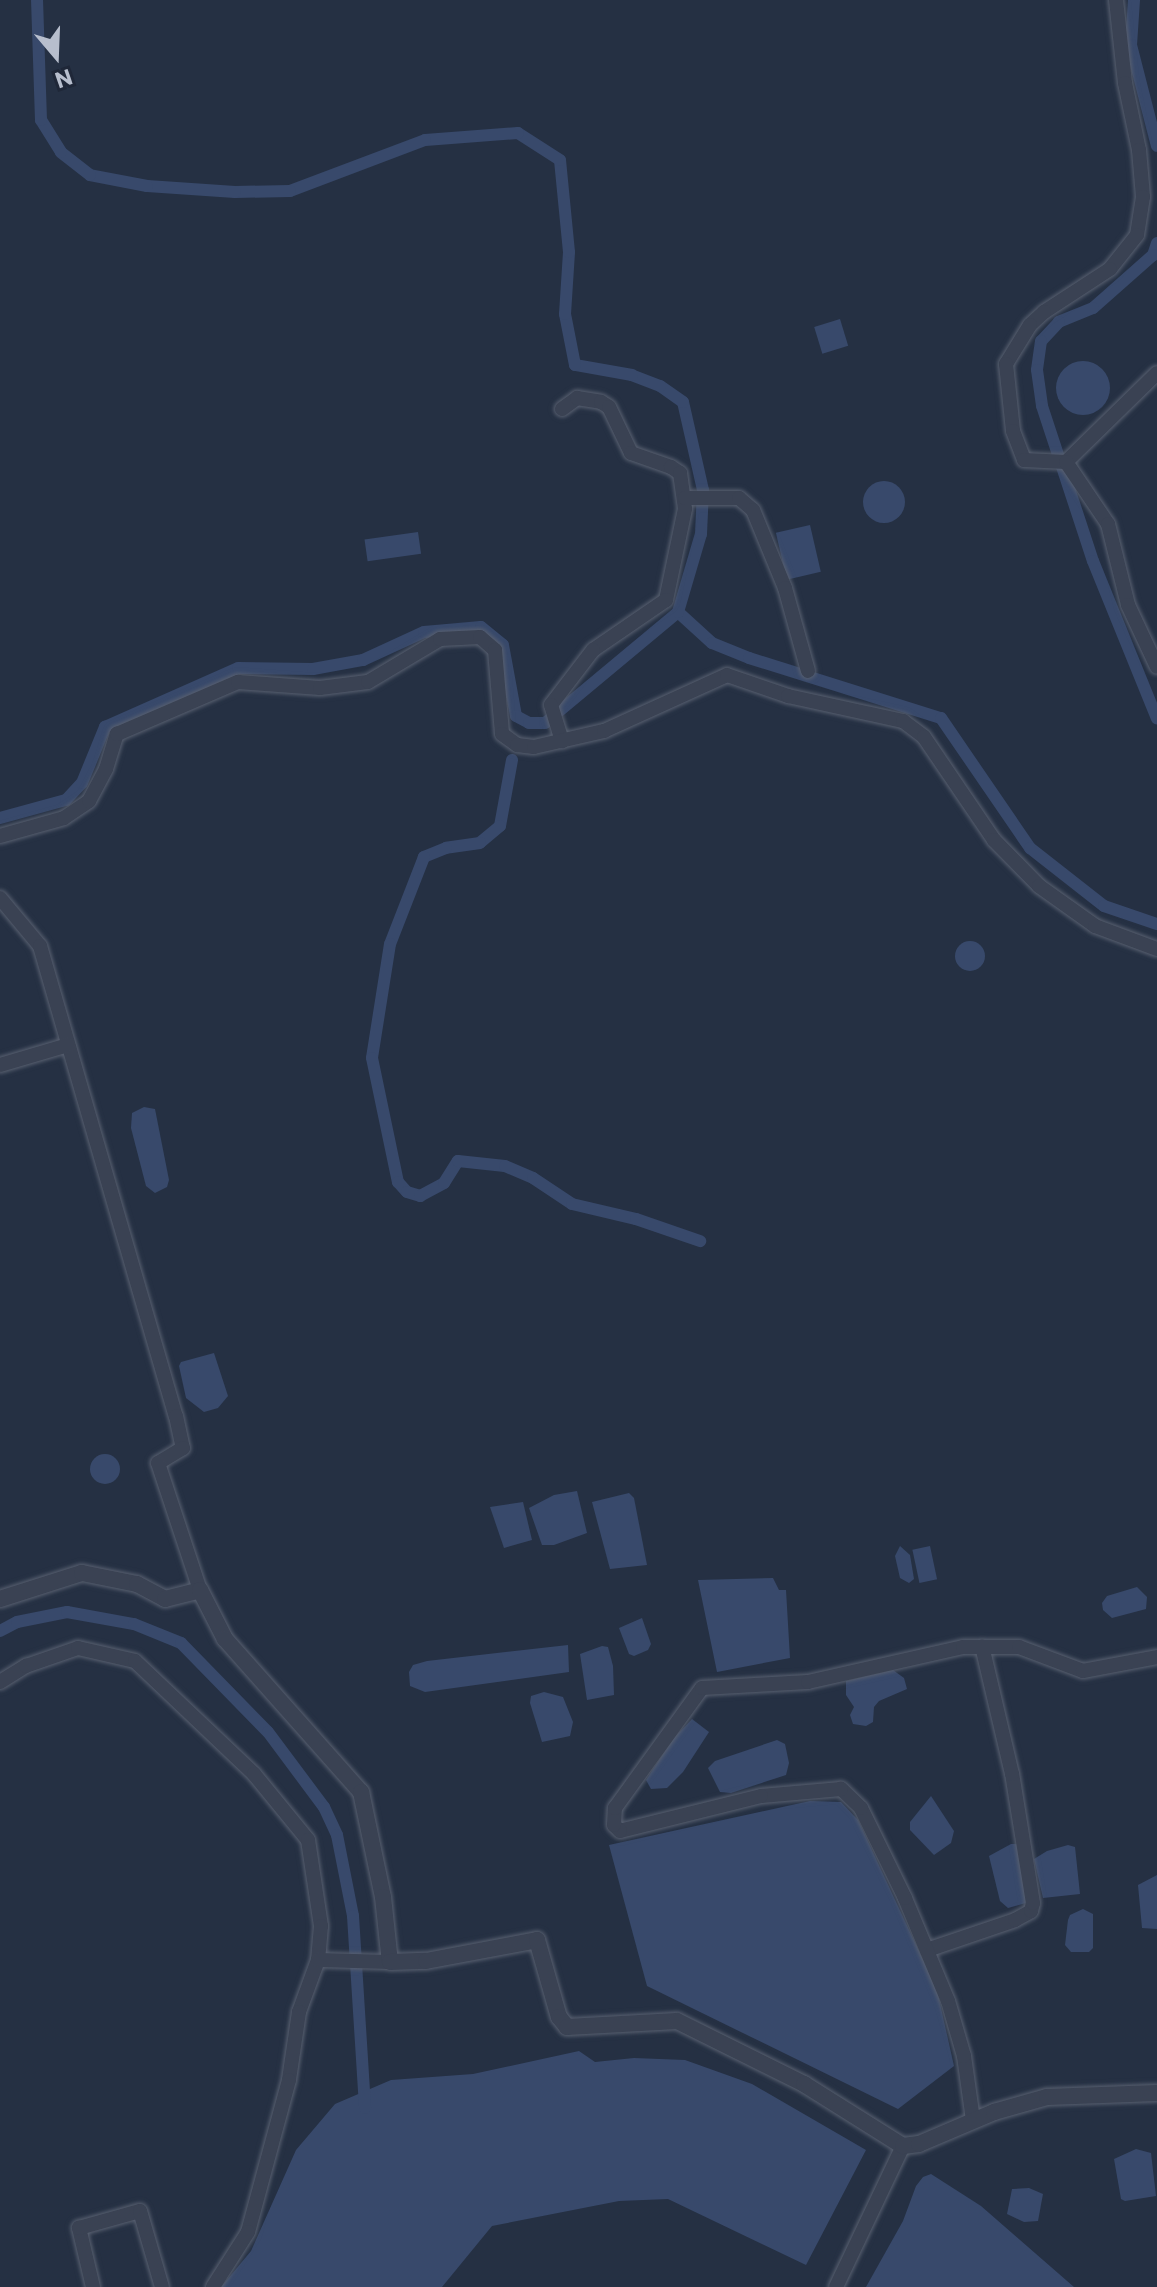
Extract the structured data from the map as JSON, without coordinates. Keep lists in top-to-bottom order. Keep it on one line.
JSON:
{"north":"bottom"}
